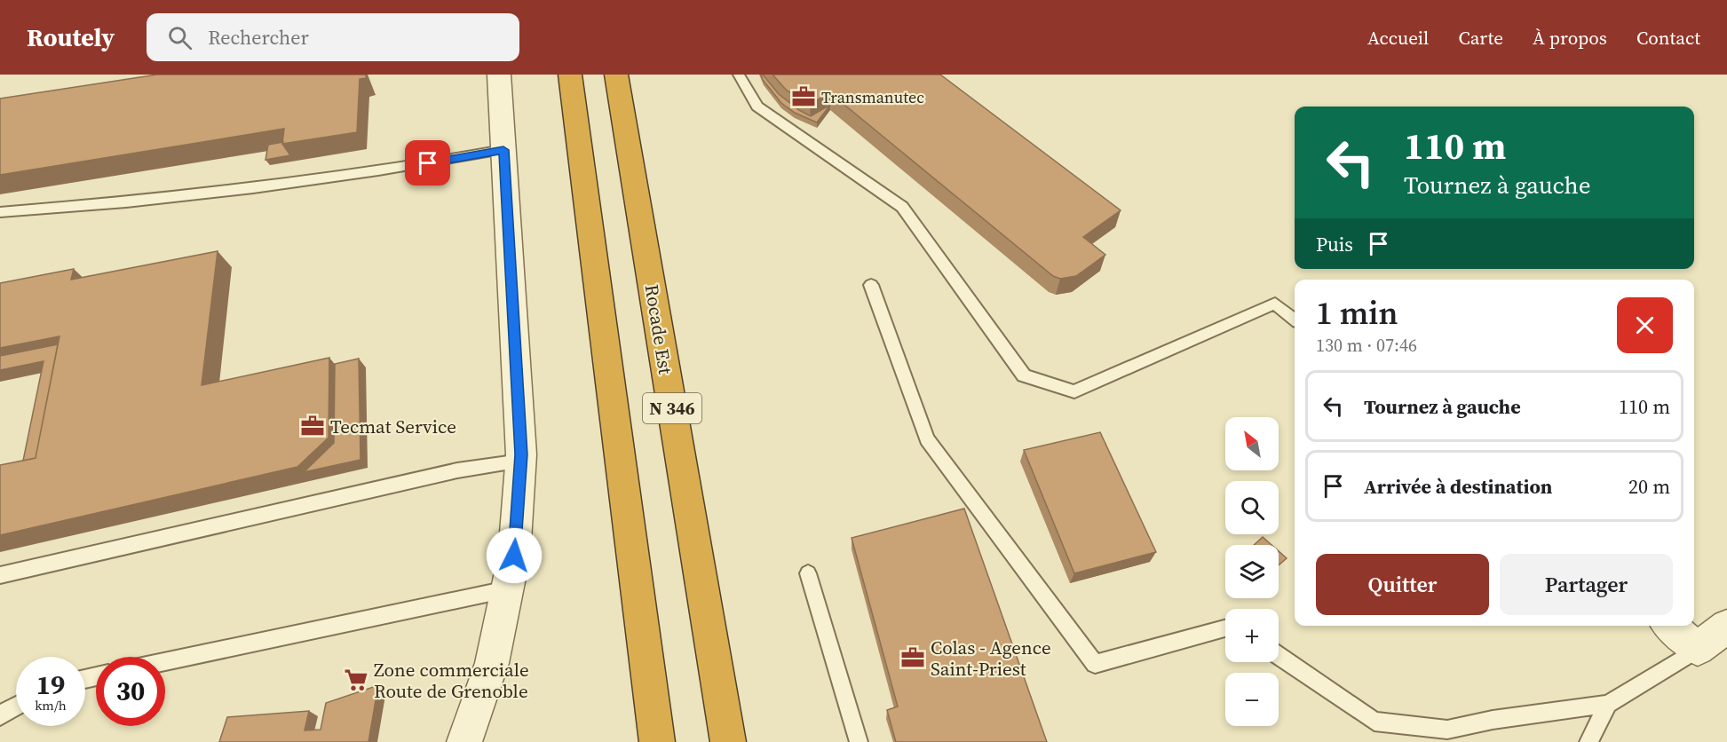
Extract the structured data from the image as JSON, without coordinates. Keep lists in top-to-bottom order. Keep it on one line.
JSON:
{"streets":{"highway":["Rocade Est","N 346"]},"places":{"office":["Transmanutec","Tecmat Service","Colas - Agence Saint-Priest"],"supermarket":["Zone commerciale Route de Grenoble"]},"north":"top left","page":{"header":"Routely","search":"Rechercher","nav":["Accueil","Carte","À propos","Contact"],"turn":["110 m","Tournez à gauche"],"then":"Puis","heading":["1 min","130 m · 07:46"],"list":[{"name":"Tournez à gauche","value":"110 m"},{"name":"Arrivée à destination","value":"20 m"}],"map_buttons":["+","−"],"buttons":["Quitter","Partager"],"speed":"19 km/h","limit":"30"}}
